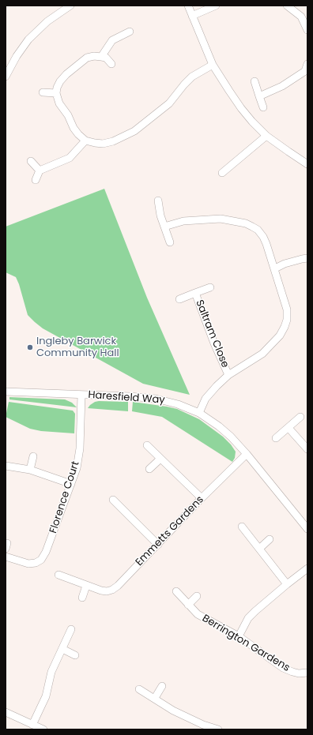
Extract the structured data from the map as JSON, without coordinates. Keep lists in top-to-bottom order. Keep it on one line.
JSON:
{"streets":{"street":["Saltram Close","Haresfield Way","Florence Court","Emmetts Gardens","Berrington Gardens"]},"crossings":[["Haresfield Way","Florence Court"],["Haresfield Way","Emmetts Gardens"]],"places":["Ingleby Barwick Community Hall"]}
